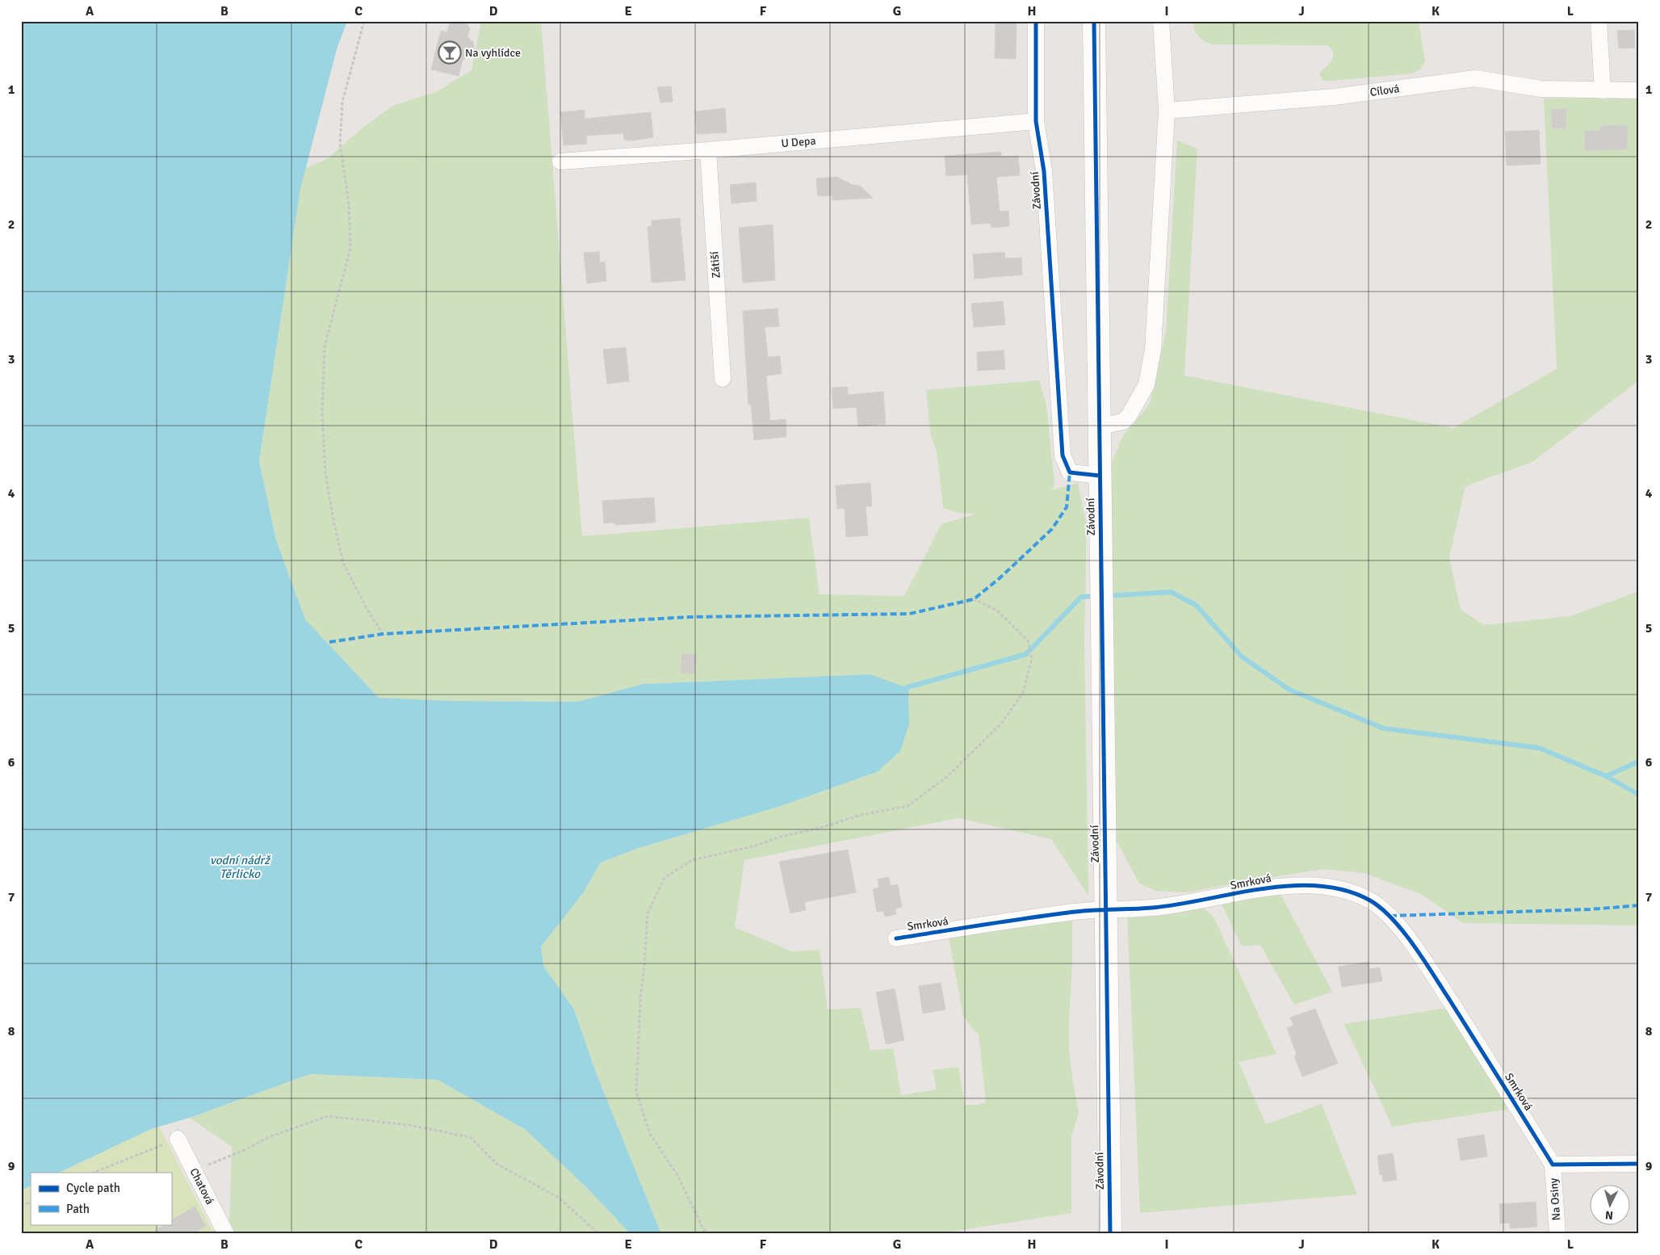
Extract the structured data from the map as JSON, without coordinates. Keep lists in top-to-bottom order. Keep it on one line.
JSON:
{"streets":{"main road":["Závodní"],"street":["Cílová","U Depa","Zátiší","Smrková","Chatová","Na Osiny"]},"crossings":[["U Depa","Závodní"],["U Depa","Zátiší"],["Závodní","Smrková"],["Smrková","Na Osiny"]],"water":["vodní nádrž Těrlicko"],"places":{"bar":["Na vyhlídce"]},"legend":["Cycle path","Path"],"north":"bottom","grid":{"columns":["A","B","C","D","E","F","G","H","I","J","K","L"],"rows":["1","2","3","4","5","6","7","8","9"]}}
